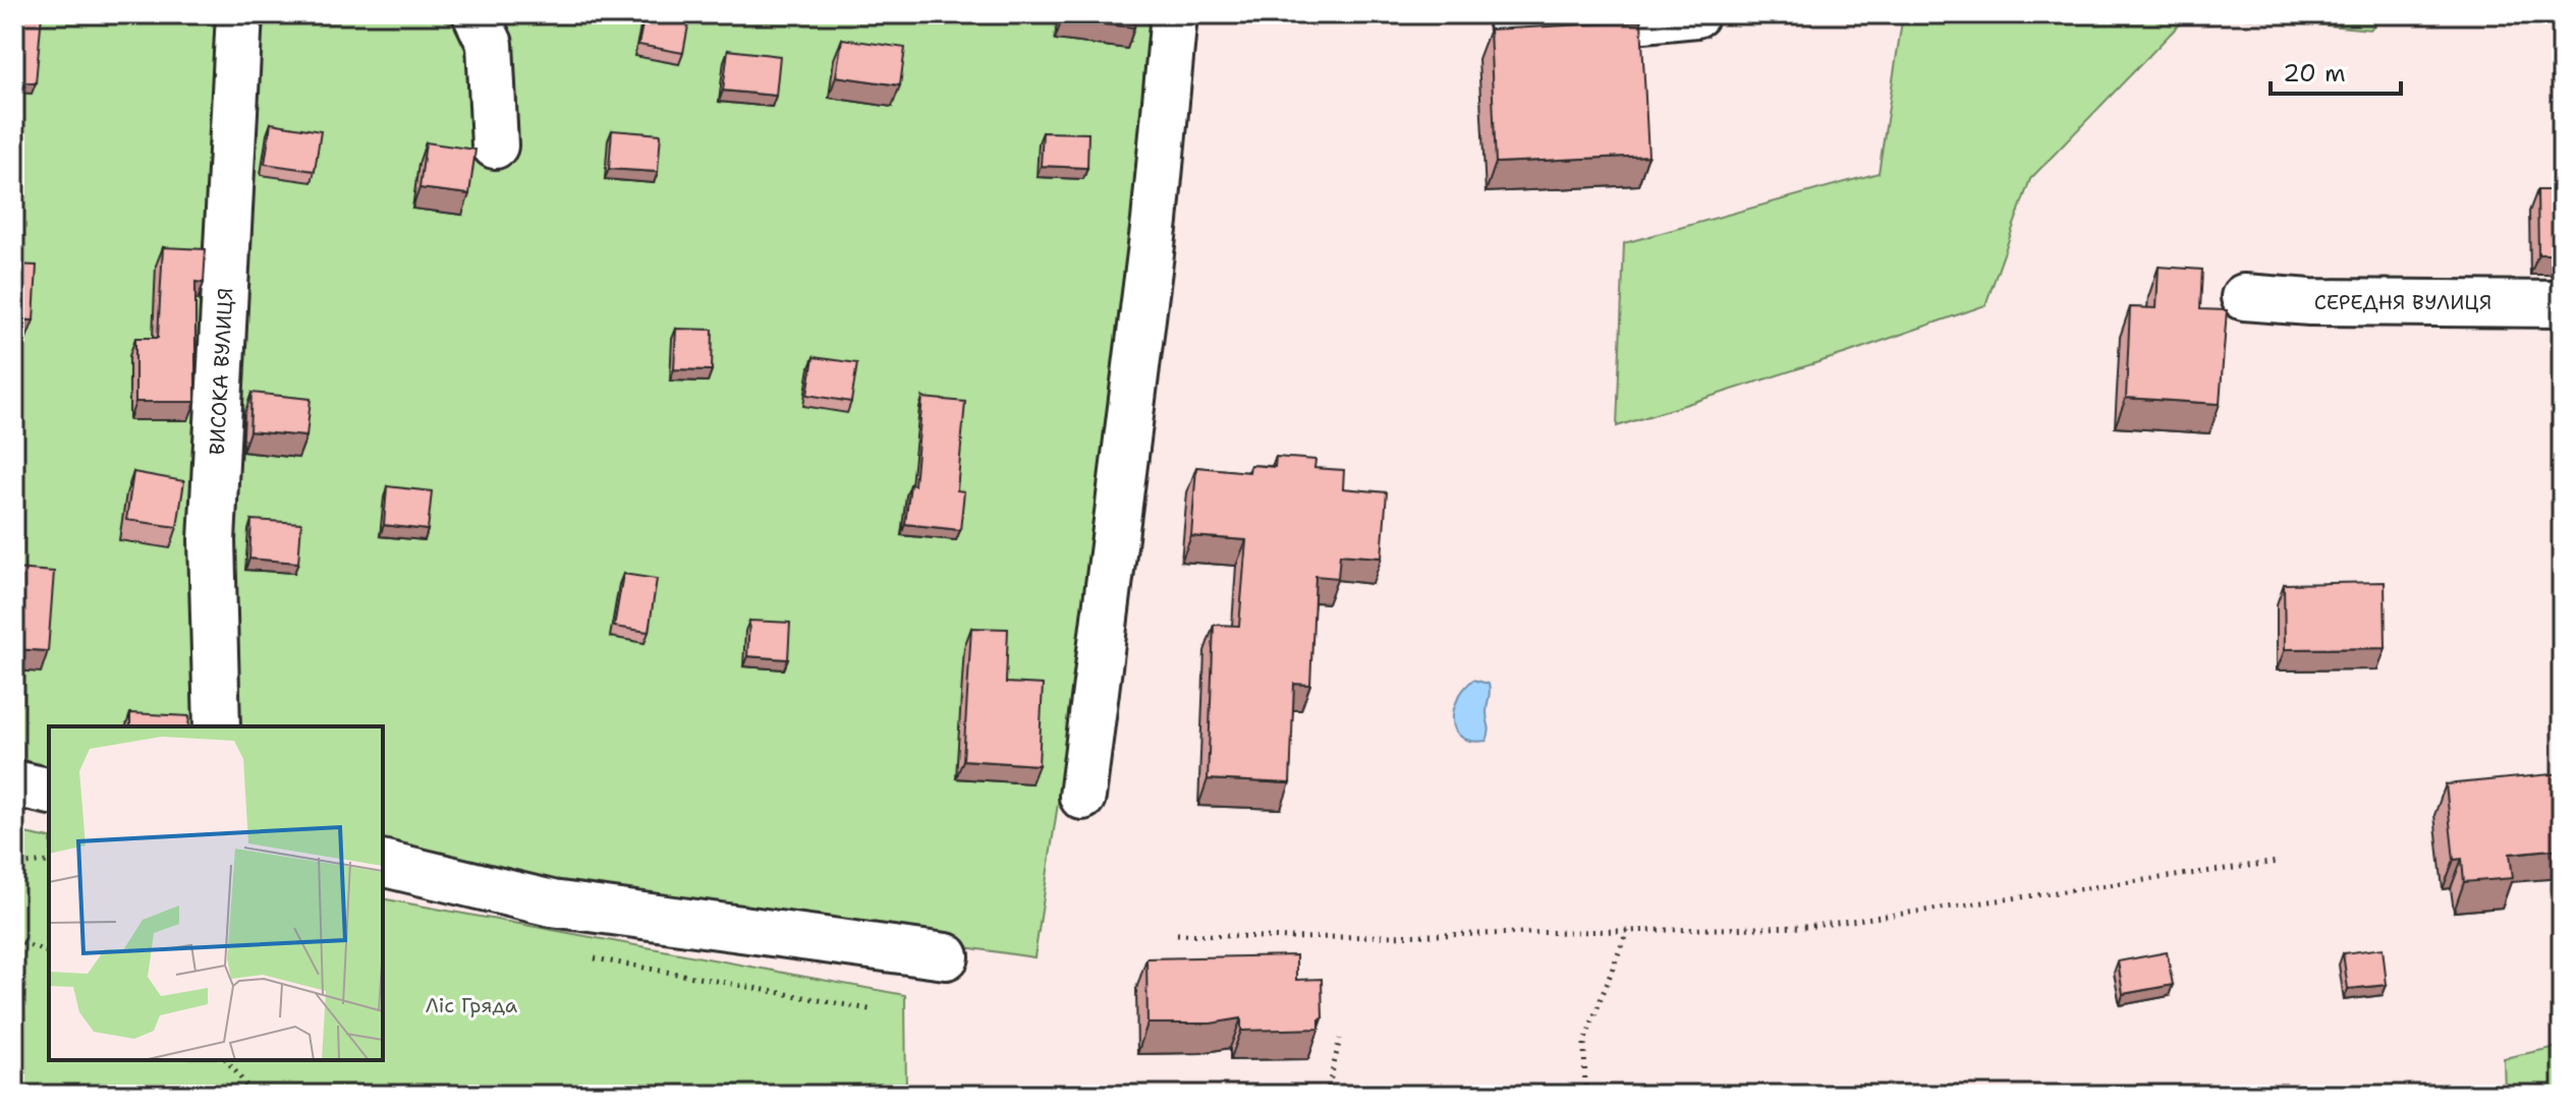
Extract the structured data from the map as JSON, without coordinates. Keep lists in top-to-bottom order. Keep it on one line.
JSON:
{"streets":{"street":["СЕРЕДНЯ ВУЛИЦЯ","ВИСОКА ВУЛИЦЯ"]},"parks":["Ліс Гряда"],"scale_bar":"20 m"}
